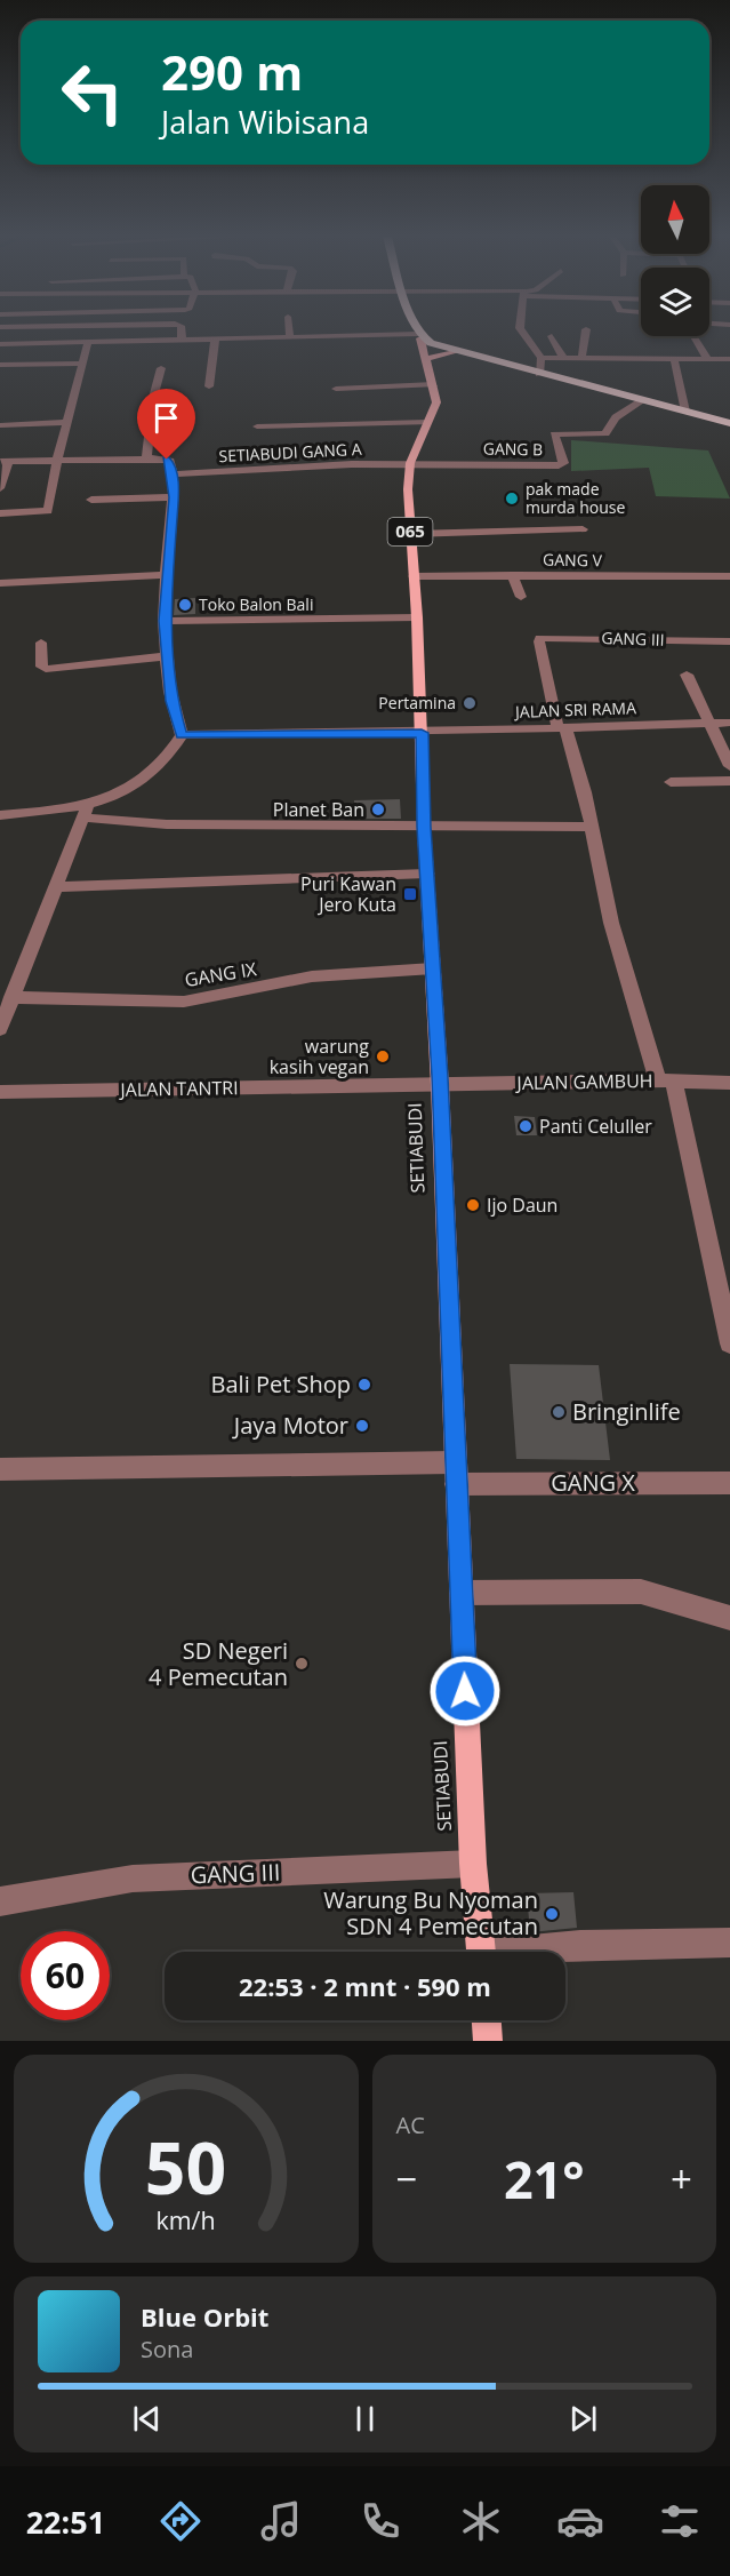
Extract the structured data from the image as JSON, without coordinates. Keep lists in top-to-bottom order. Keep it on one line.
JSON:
{"streets":{"main road":["065","SETIABUDI"],"street":["GANG B","SETIABUDI GANG A","GANG V","GANG III","JALAN SRI RAMA","GANG IX","JALAN GAMBUH","JALAN TANTRI","GANG X"]},"crossings":[["GANG B","SETIABUDI GANG A"],["GANG B","SETIABUDI"],["SETIABUDI GANG A","SETIABUDI"],["GANG V","SETIABUDI"],["GANG III","JALAN SRI RAMA"],["GANG III","SETIABUDI"],["JALAN SRI RAMA","SETIABUDI"],["GANG IX","SETIABUDI"],["JALAN GAMBUH","JALAN TANTRI"],["JALAN GAMBUH","SETIABUDI"],["JALAN TANTRI","SETIABUDI"],["SETIABUDI","GANG X"]],"places":{"other":["pak made murda house","Toko Balon Bali","Pertamina","Planet Ban","warung kasih vegan","Panti Celuller","Ijo Daun","Bali Pet Shop","Bringinlife","Jaya Motor","SD Negeri 4 Pemecutan","Warung Bu Nyoman SDN 4 Pemecutan"],"transit":["Puri Kawan Jero Kuta"]},"north":"top","page":{"turn":["290 m","Jalan Wibisana"],"limit":"60","trip":"22:53 · 2 mnt · 590 m","tile":"AC","heat":["−","21°","+"],"song":["Blue Orbit","Sona"],"tabs":"22:51","gauge":["50","km/h"]}}
